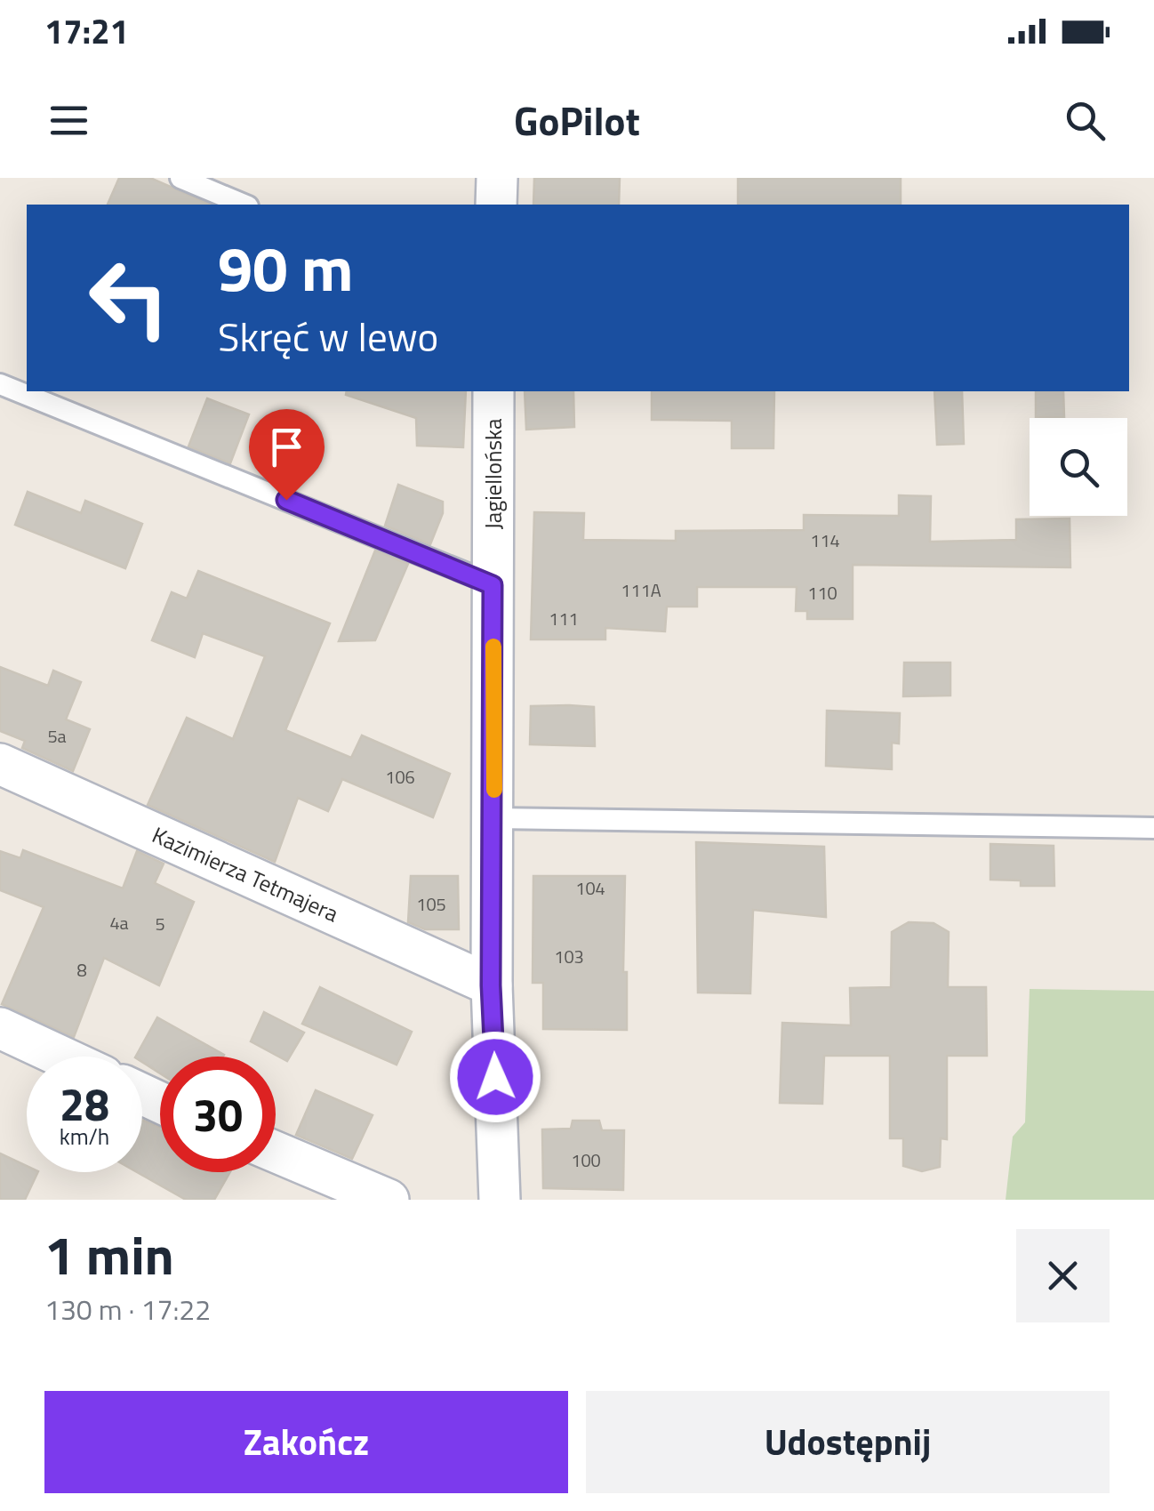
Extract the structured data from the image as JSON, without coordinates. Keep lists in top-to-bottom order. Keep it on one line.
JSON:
{"streets":{"street":["Jagiellońska","Kazimierza Tetmajera"]},"crossings":[["Jagiellońska","Kazimierza Tetmajera"]],"house_numbers":["114","111A","110","111","5a","106","104","105","4a","5","103","8","100"],"page":{"status":"17:21","header":"GoPilot","turn":["90 m","Skręć w lewo"],"speed":"28 km/h","limit":"30","heading":["1 min","130 m · 17:22"],"buttons":["Zakończ","Udostępnij"]}}
